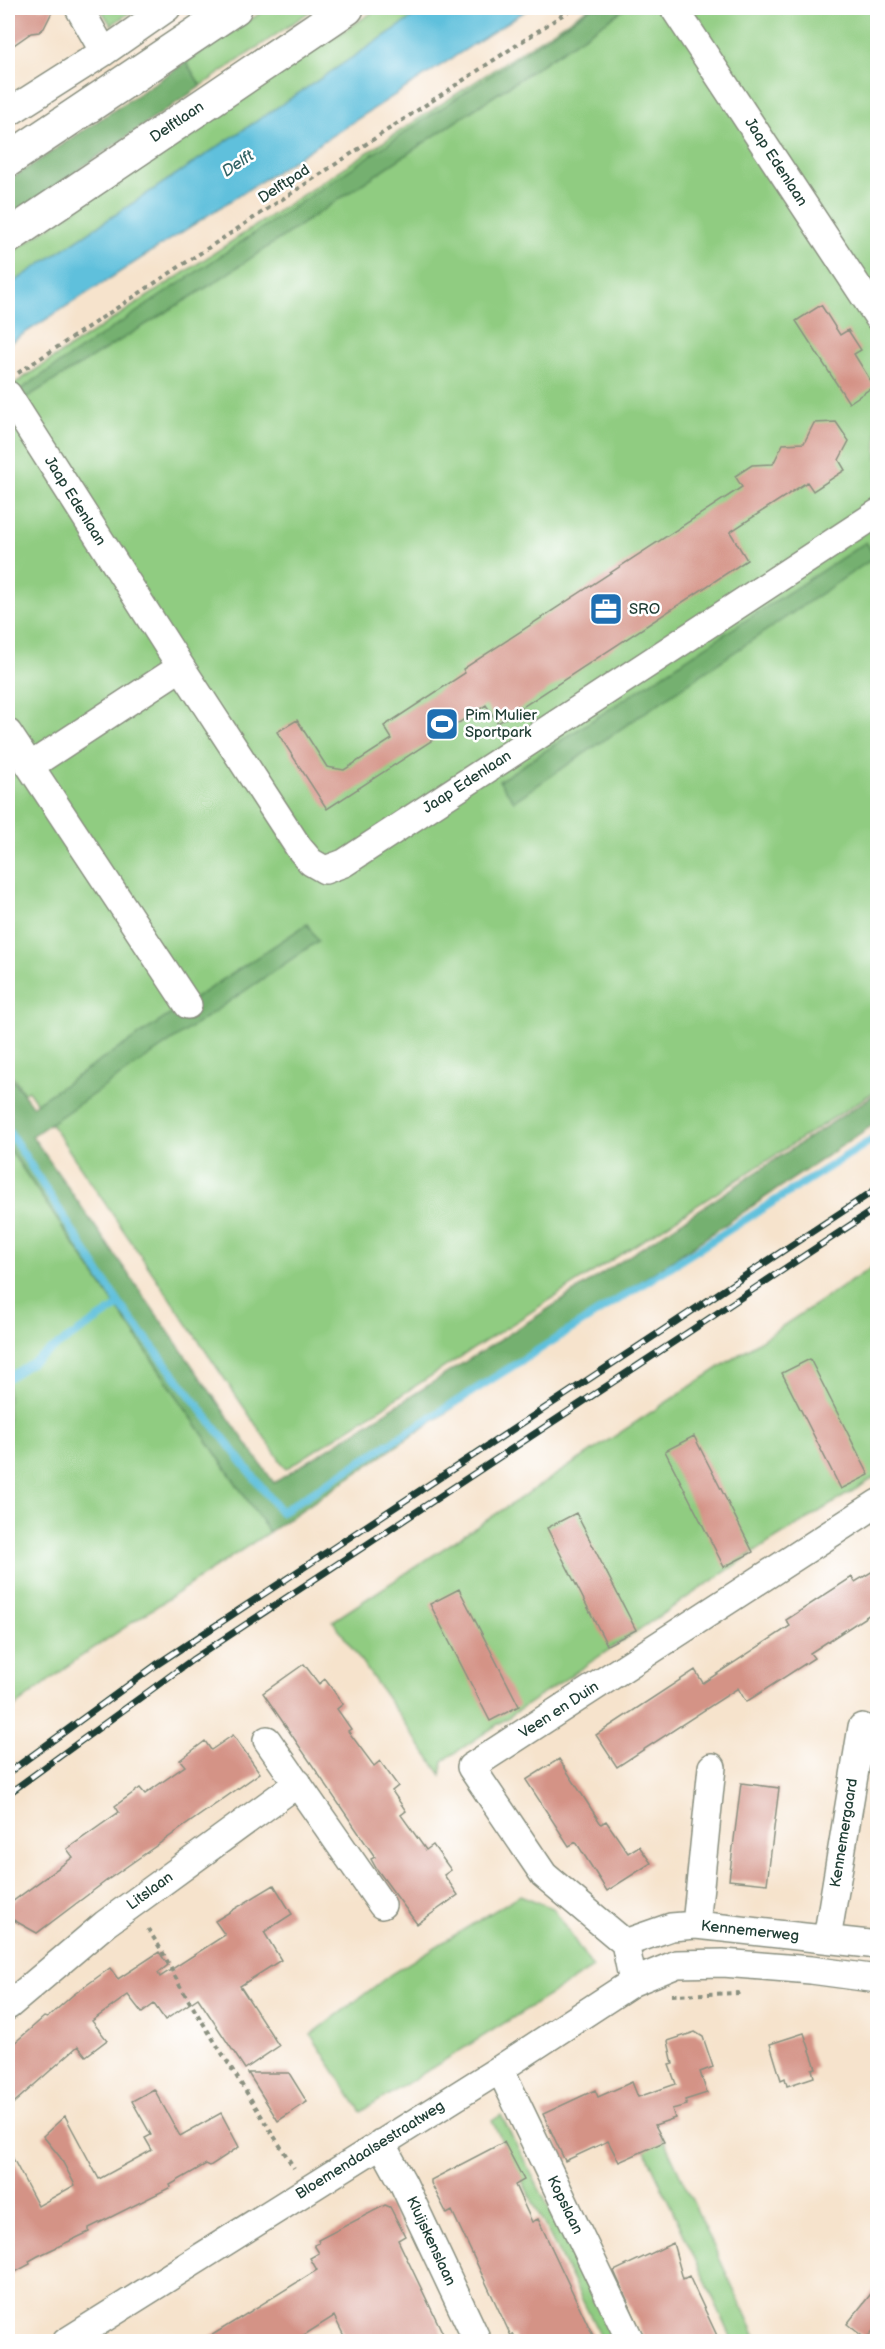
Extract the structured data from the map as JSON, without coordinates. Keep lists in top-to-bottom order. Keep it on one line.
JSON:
{"streets":{"main road":["Delftlaan"],"street":["Jaap Edenlaan","Veen en Duin","Kennemergaard","Litslaan","Kennemerweg","Bloemendaalsestraatweg","Kopslaan","Kluijskenslaan"],"path":["Delftpad"]},"crossings":[["Jaap Edenlaan","Delftpad"],["Veen en Duin","Kennemerweg"],["Kennemergaard","Kennemerweg"],["Bloemendaalsestraatweg","Kopslaan"],["Bloemendaalsestraatweg","Kluijskenslaan"]],"water":["Delft"],"places":{"office":["SRO"],"sports":["Pim Mulier Sportpark"]}}
